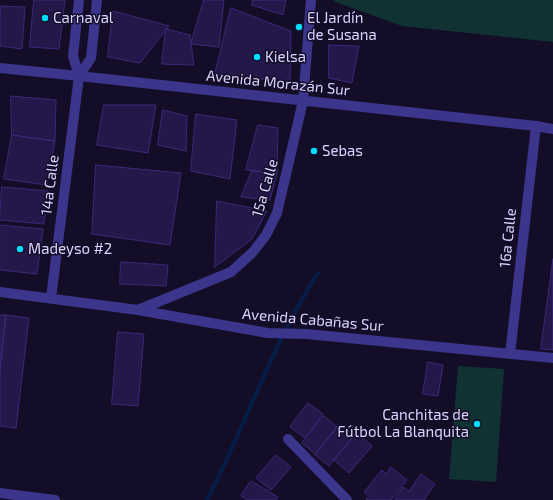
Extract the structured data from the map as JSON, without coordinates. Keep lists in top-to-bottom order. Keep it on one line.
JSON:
{"streets":{"street":["Avenida Morazán Sur","14a Calle","15a Calle","16a Calle","Avenida Cabañas Sur"]},"crossings":[["Avenida Morazán Sur","14a Calle"],["Avenida Morazán Sur","15a Calle"],["Avenida Morazán Sur","16a Calle"],["14a Calle","Avenida Cabañas Sur"],["15a Calle","Avenida Cabañas Sur"],["16a Calle","Avenida Cabañas Sur"]],"places":["Carnaval","El Jardín de Susana","Kielsa","Sebas","Madeyso #2","Canchitas de Fútbol La Blanquita"]}
